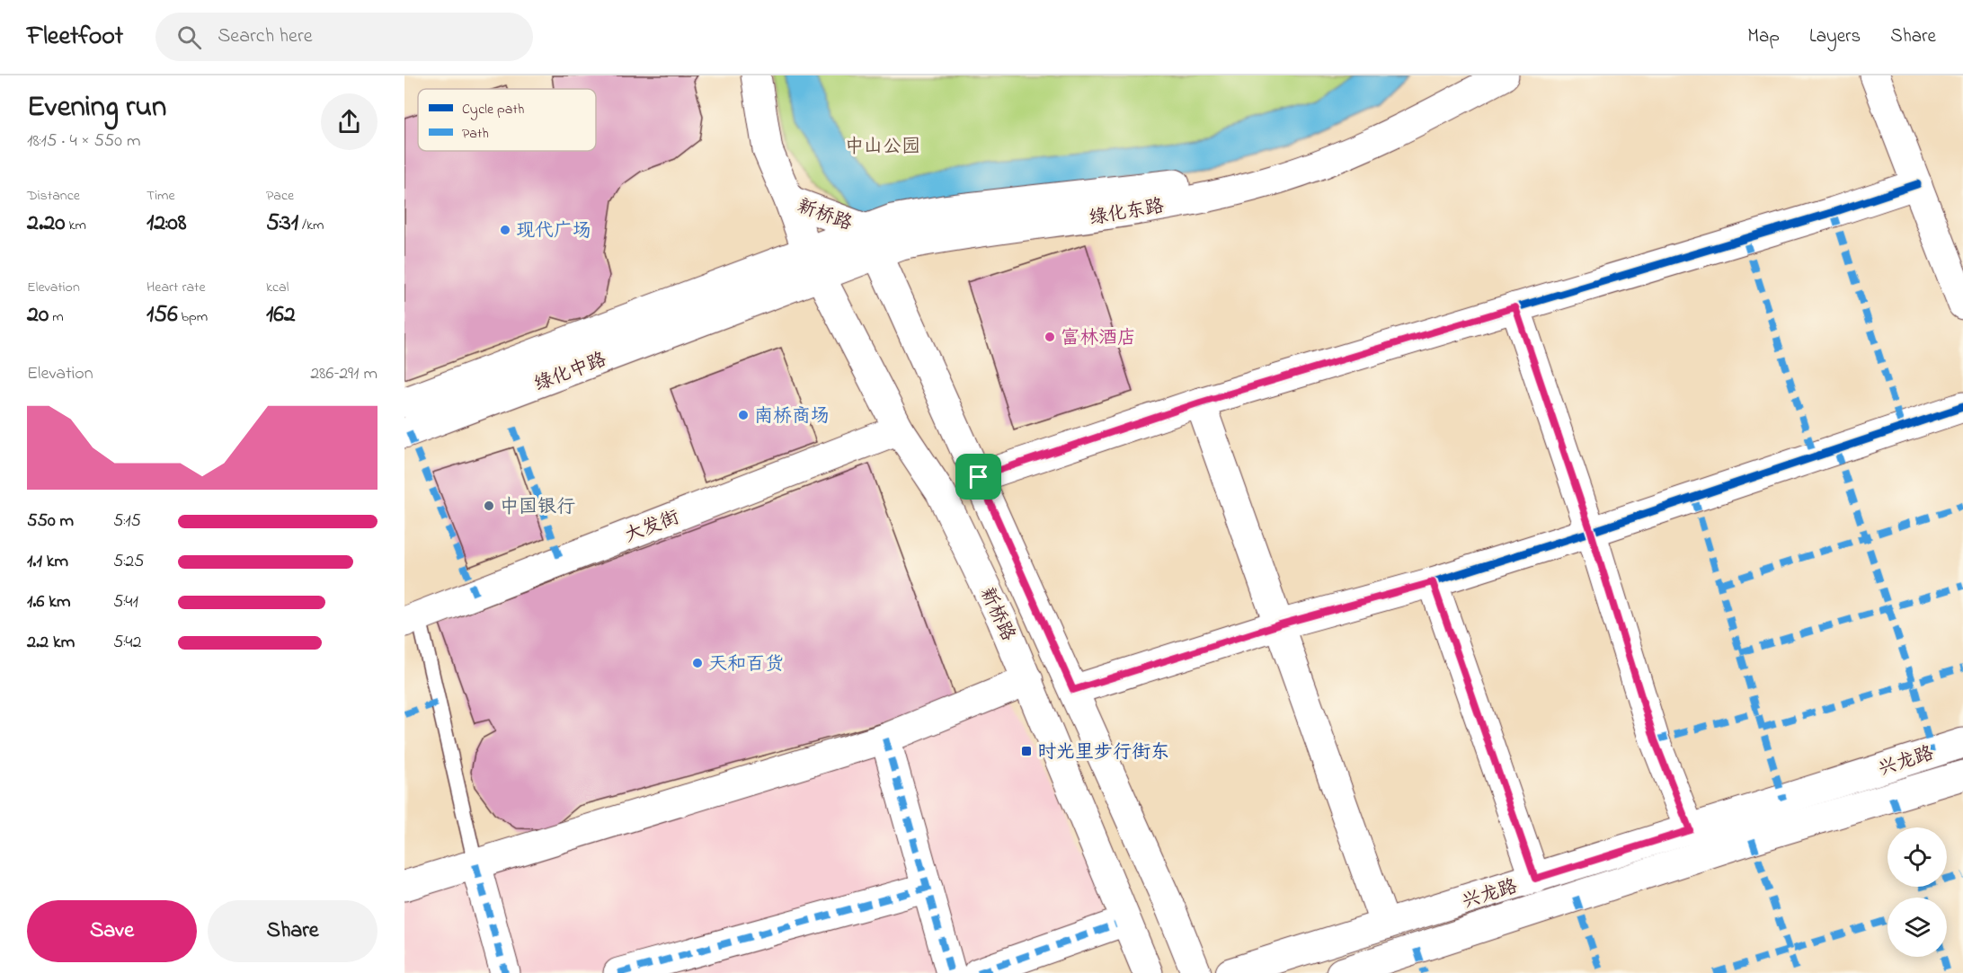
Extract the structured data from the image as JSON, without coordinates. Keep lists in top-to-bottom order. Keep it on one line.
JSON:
{"streets":{"street":["绿化东路","新桥路","绿化中路","大发街","兴龙路"]},"crossings":[["绿化东路","新桥路"],["绿化东路","绿化中路"],["新桥路","大发街"]],"parks":["中山公园"],"places":{"other":["现代广场","富林酒店","南桥商场","中国银行","天和百货"],"transit":["时光里步行街东"]},"legend":["Cycle path","Path"],"page":{"header":"Fleetfoot","search":"Search here","nav":["Map","Layers","Share"],"heading":["Evening run","18:15 · 4 × 550 m"],"stats":[["Distance","2.20 km"],["Time","12:08"],["Pace","5:31 /km"],["Elevation","20 m"],["Heart rate","156 bpm"],["kcal","162"]],"chart":["Elevation","286–291 m"],"list":[{"name":"550 m","note":"5:15"},{"name":"1.1 km","note":"5:25"},{"name":"1.6 km","note":"5:41"},{"name":"2.2 km","note":"5:42"}],"buttons":["Save","Share"]}}
